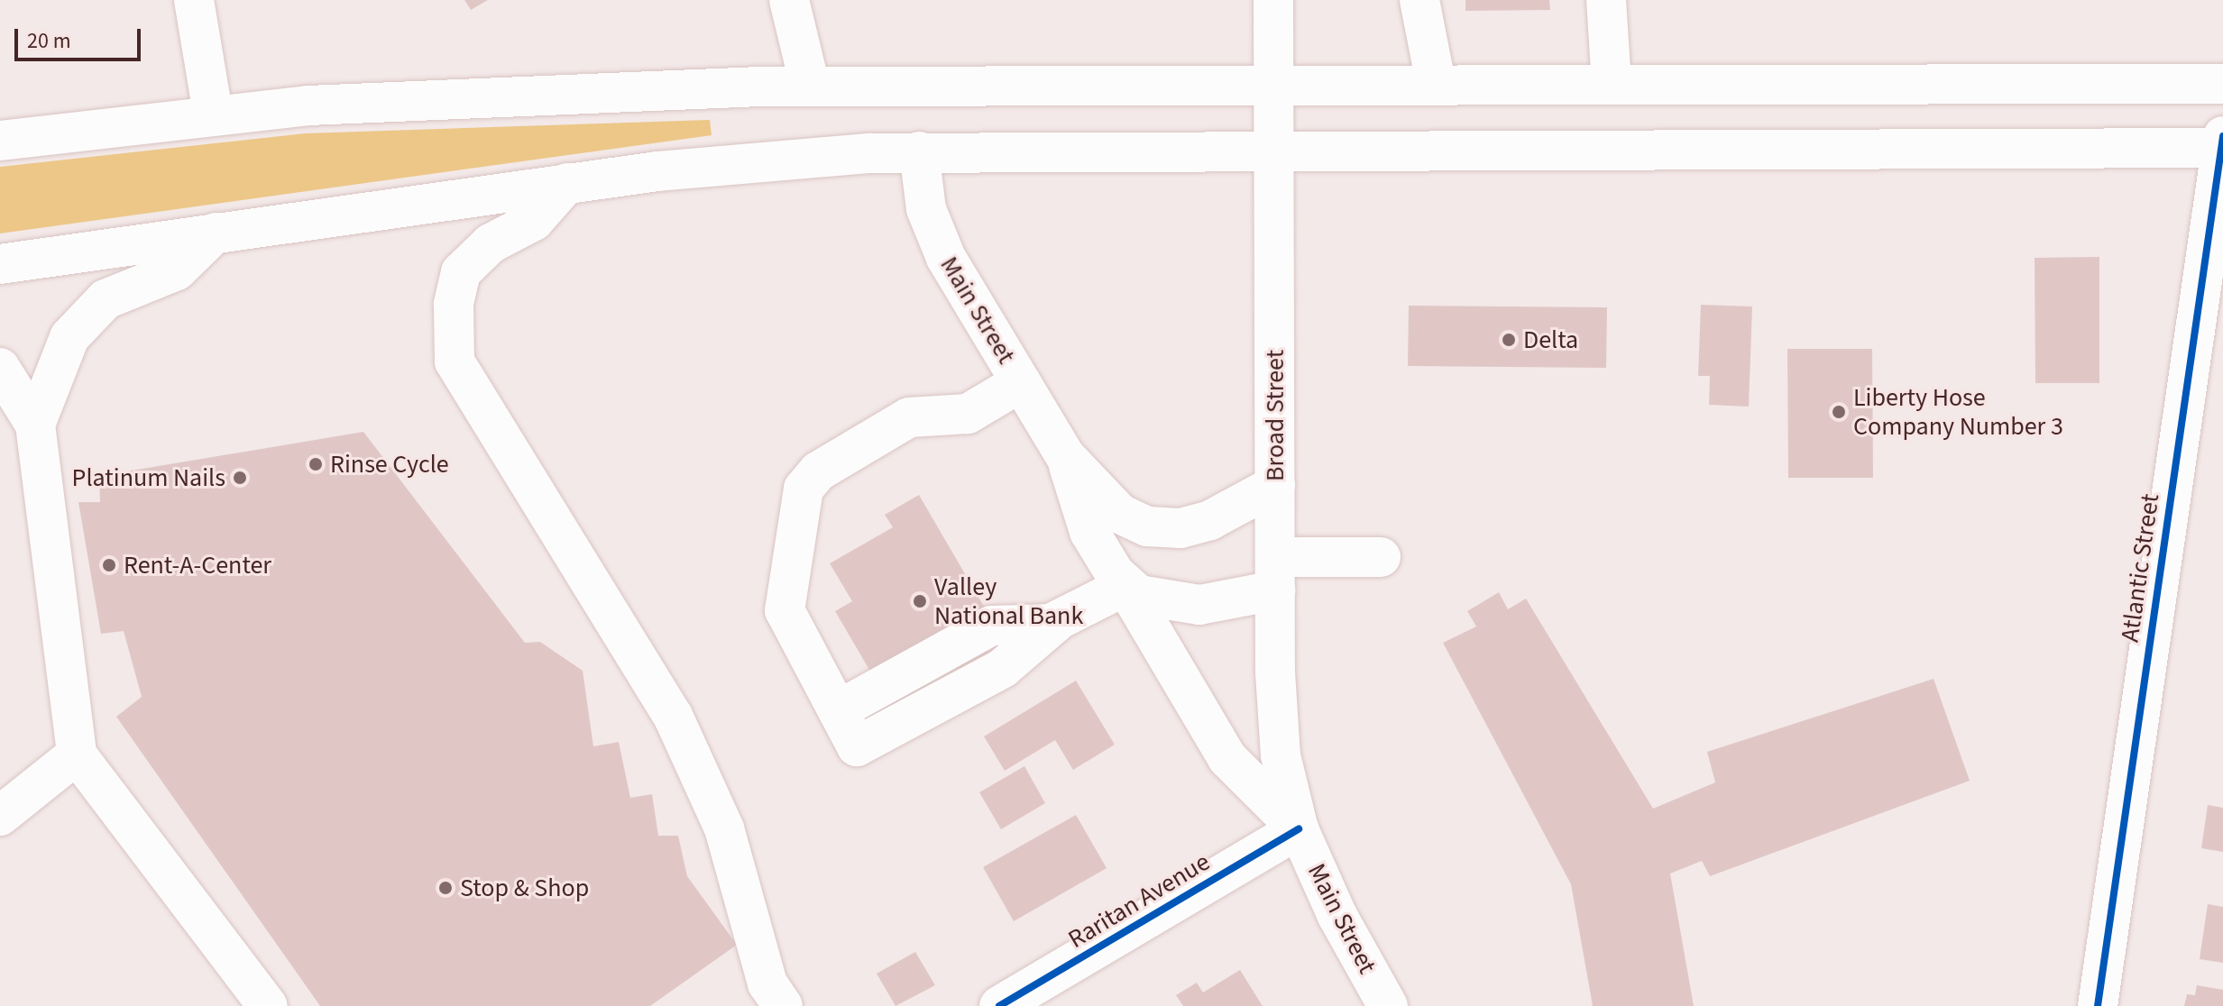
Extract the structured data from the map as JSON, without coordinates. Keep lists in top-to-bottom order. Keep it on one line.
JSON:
{"streets":{"main road":["Main Street","Broad Street","Atlantic Street","Raritan Avenue"]},"crossings":[["Main Street","Broad Street"],["Main Street","Raritan Avenue"],["Broad Street","Raritan Avenue"]],"places":["Delta","Liberty Hose Company Number 3","Rinse Cycle","Platinum Nails","Rent-A-Center","Valley National Bank","Stop & Shop"],"scale_bar":"20 m"}
